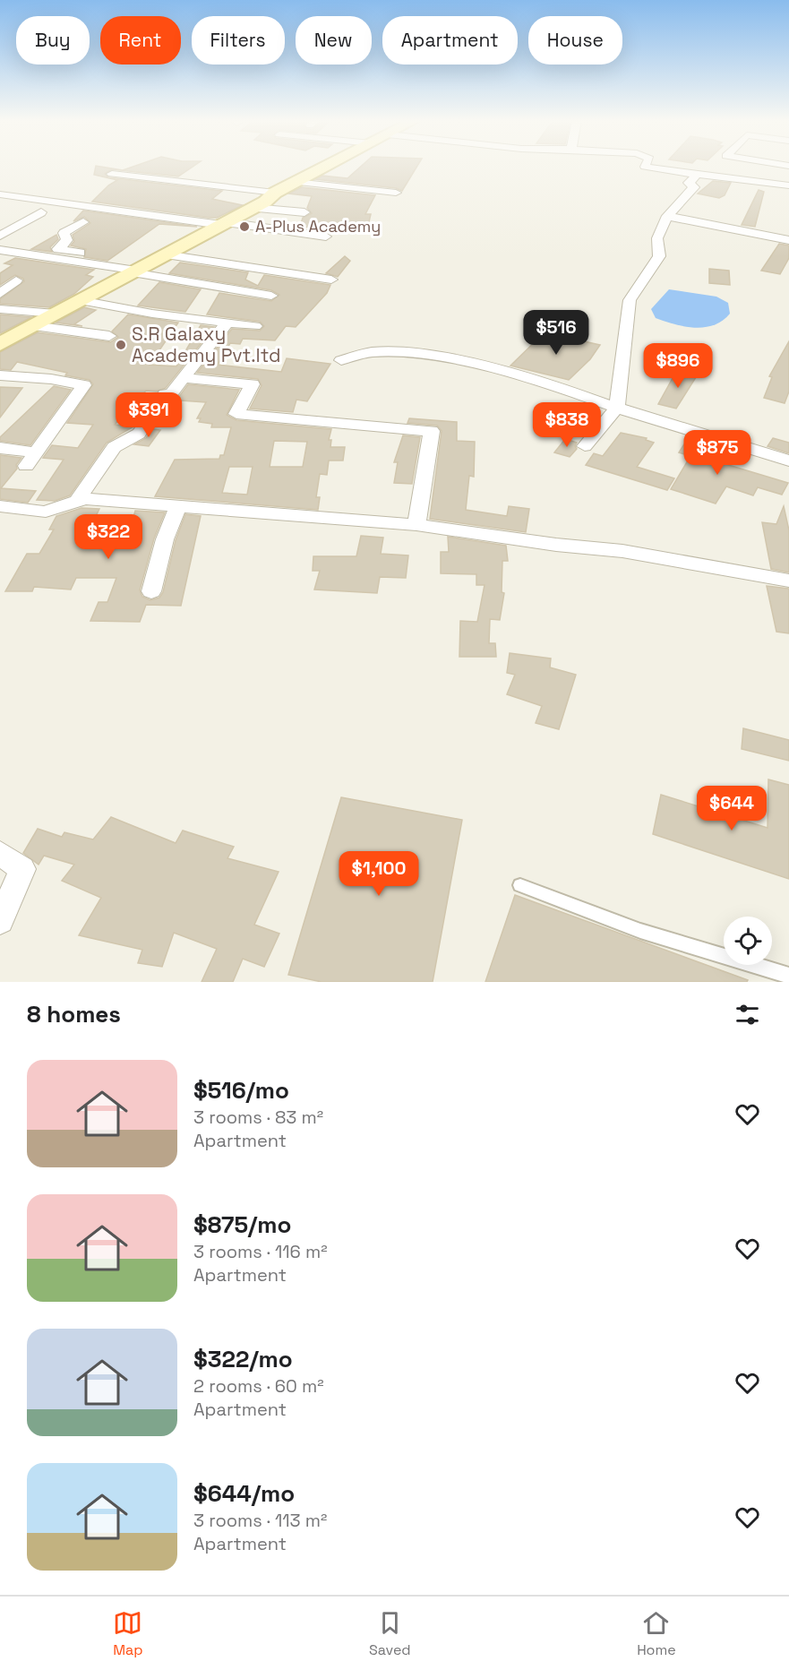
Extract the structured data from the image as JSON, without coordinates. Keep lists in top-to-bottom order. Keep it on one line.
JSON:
{"places":["A-Plus Academy","S.R Galaxy Academy Pvt.ltd"],"page":{"chip":["Buy","Rent","Filters","New","Apartment","House"],"price":["$516","$896","$391","$838","$875","$322","$644","$1,100"],"heading":"8 homes","list":[{"name":"$516/mo","note":"3 rooms · 83 m² · Apartment"},{"name":"$875/mo","note":"3 rooms · 116 m² · Apartment"},{"name":"$322/mo","note":"2 rooms · 60 m² · Apartment"},{"name":"$644/mo","note":"3 rooms · 113 m² · Apartment"}],"tabs":["Map","Saved","Home"]}}
